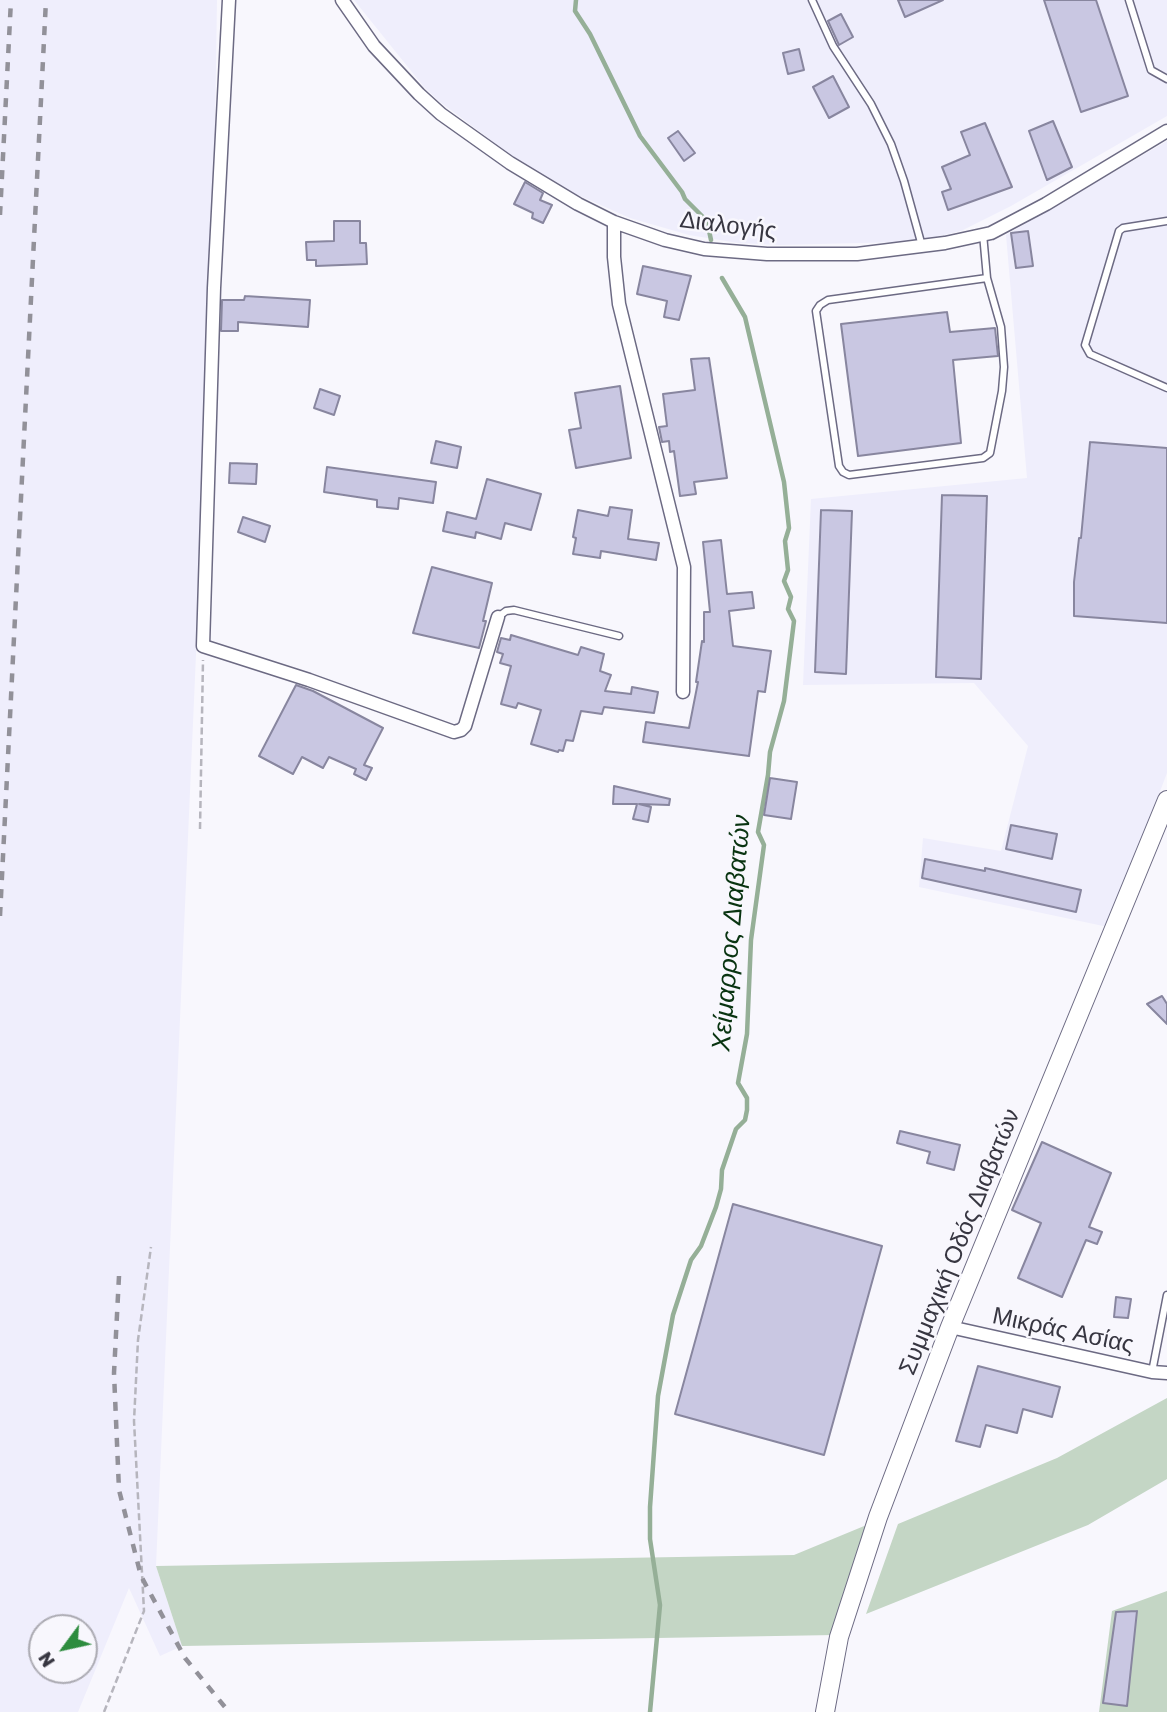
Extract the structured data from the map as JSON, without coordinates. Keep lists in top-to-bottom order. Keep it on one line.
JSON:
{"streets":{"street":["Διαλογής","Συμμαχική Οδός Διαβατών","Μικράς Ασίας"]},"crossings":[["Συμμαχική Οδός Διαβατών","Μικράς Ασίας"]],"water":["Χείμαρρος Διαβατών"],"north":"bottom left"}
